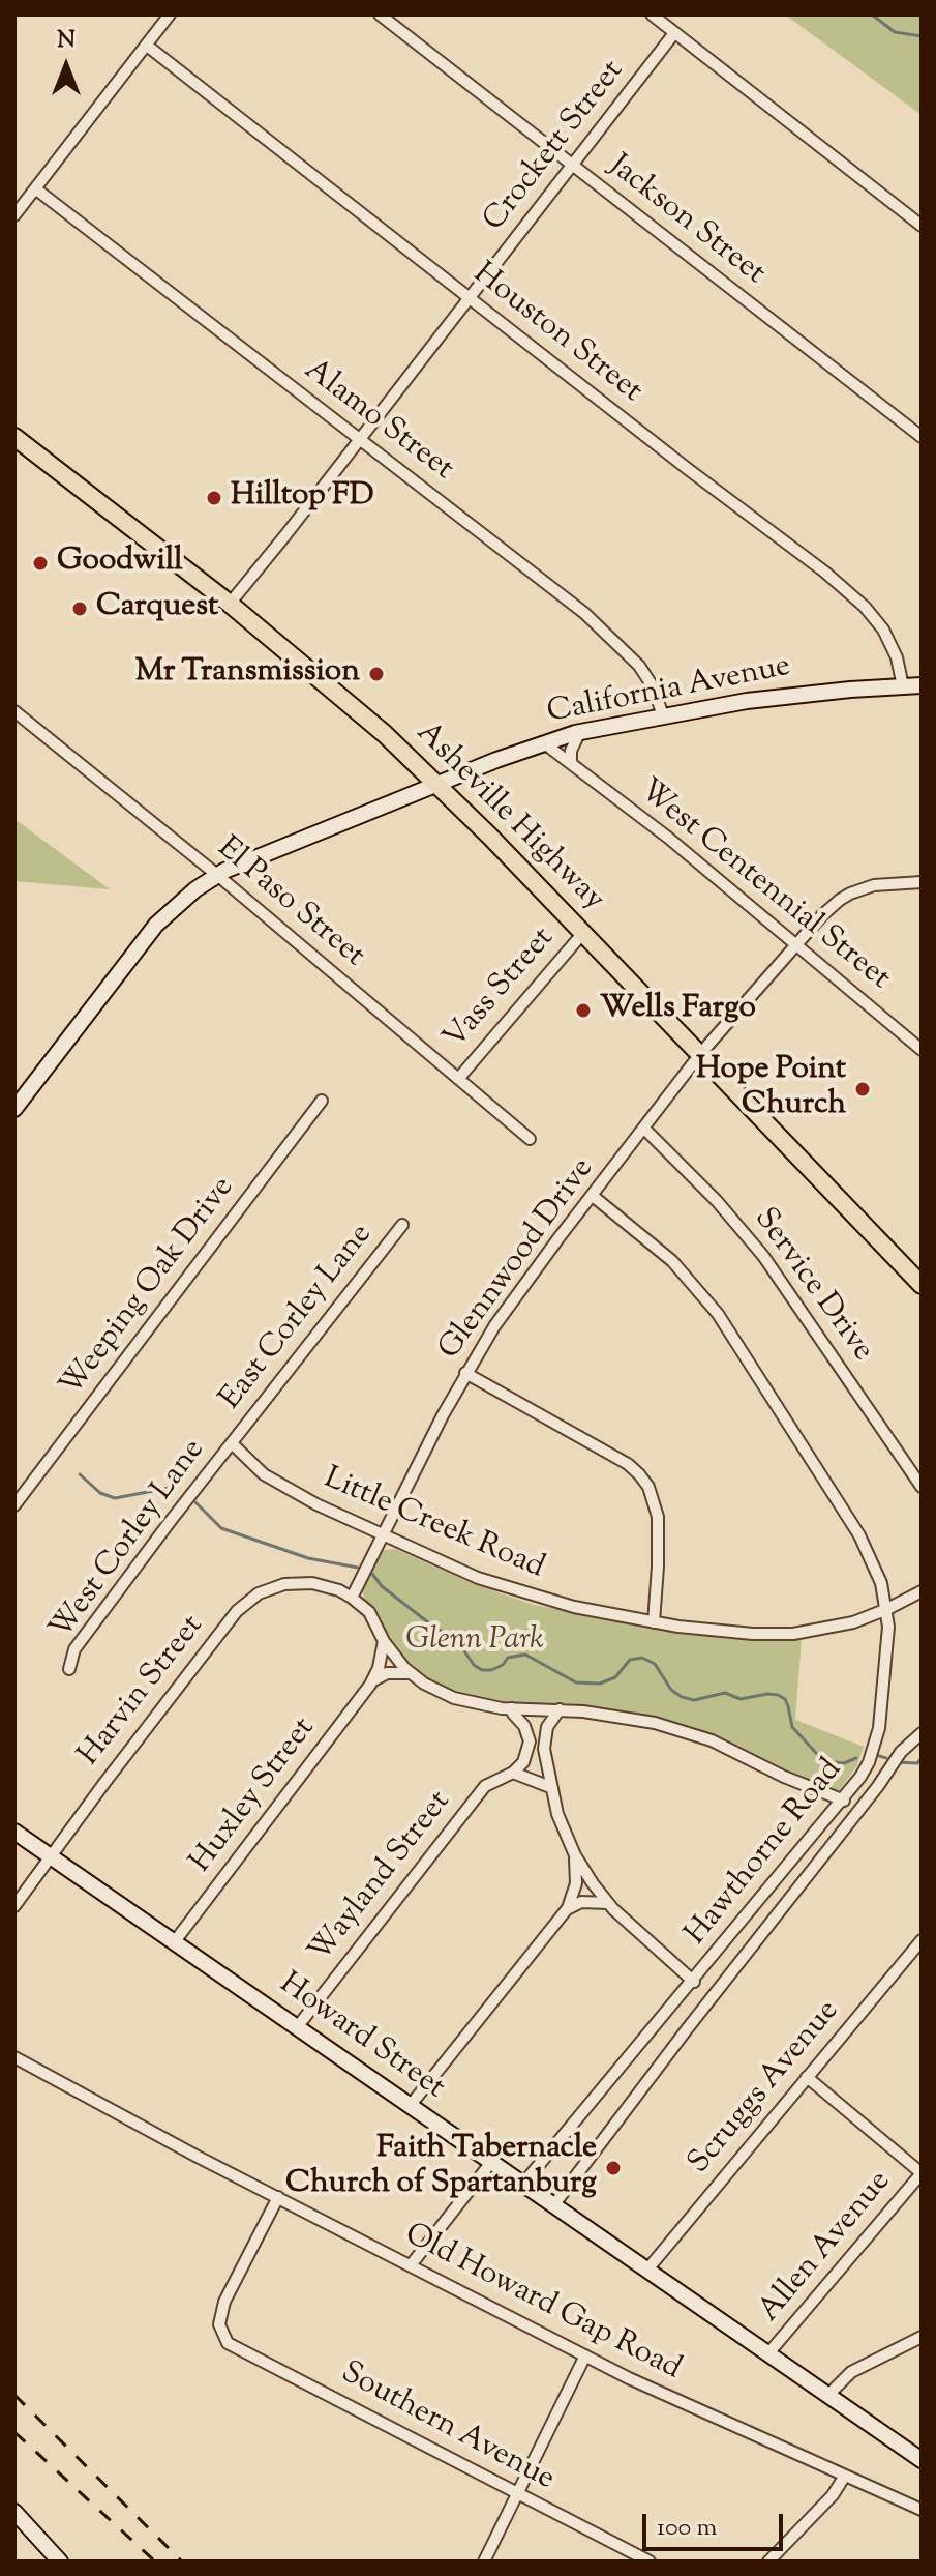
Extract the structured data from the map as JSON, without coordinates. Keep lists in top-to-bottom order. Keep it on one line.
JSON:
{"streets":{"main road":["Asheville Highway"],"street":["Crockett Street","Jackson Street","Houston Street","Alamo Street","California Avenue","West Centennial Street","El Paso Street","Vass Street","Glennwood Drive","Service Drive","Weeping Oak Drive","East Corley Lane","Little Creek Road","West Corley Lane","Harvin Street","Huxley Street","Hawthorne Road","Wayland Street","Howard Street","Scruggs Avenue","Allen Avenue","Old Howard Gap Road","Southern Avenue"]},"crossings":[["Crockett Street","Jackson Street"],["Crockett Street","Houston Street"],["Crockett Street","Alamo Street"],["Crockett Street","Asheville Highway"],["Houston Street","California Avenue"],["Alamo Street","California Avenue"],["California Avenue","Asheville Highway"],["California Avenue","West Centennial Street"],["California Avenue","El Paso Street"],["Asheville Highway","Vass Street"],["Asheville Highway","Glennwood Drive"],["West Centennial Street","Glennwood Drive"],["El Paso Street","Vass Street"],["Glennwood Drive","Service Drive"],["Glennwood Drive","Little Creek Road"],["Glennwood Drive","Harvin Street"],["Glennwood Drive","Hawthorne Road"],["East Corley Lane","Little Creek Road"],["East Corley Lane","West Corley Lane"],["Little Creek Road","West Corley Lane"],["Little Creek Road","Hawthorne Road"],["Harvin Street","Howard Street"],["Huxley Street","Howard Street"],["Hawthorne Road","Howard Street"],["Wayland Street","Howard Street"],["Howard Street","Scruggs Avenue"],["Howard Street","Allen Avenue"],["Old Howard Gap Road","Southern Avenue"]],"parks":["Glenn Park"],"places":["Hilltop FD","Goodwill","Carquest","Mr Transmission","Wells Fargo","Hope Point Church","Faith Tabernacle Church of Spartanburg"],"scale_bar":"100 m","north":"top"}
